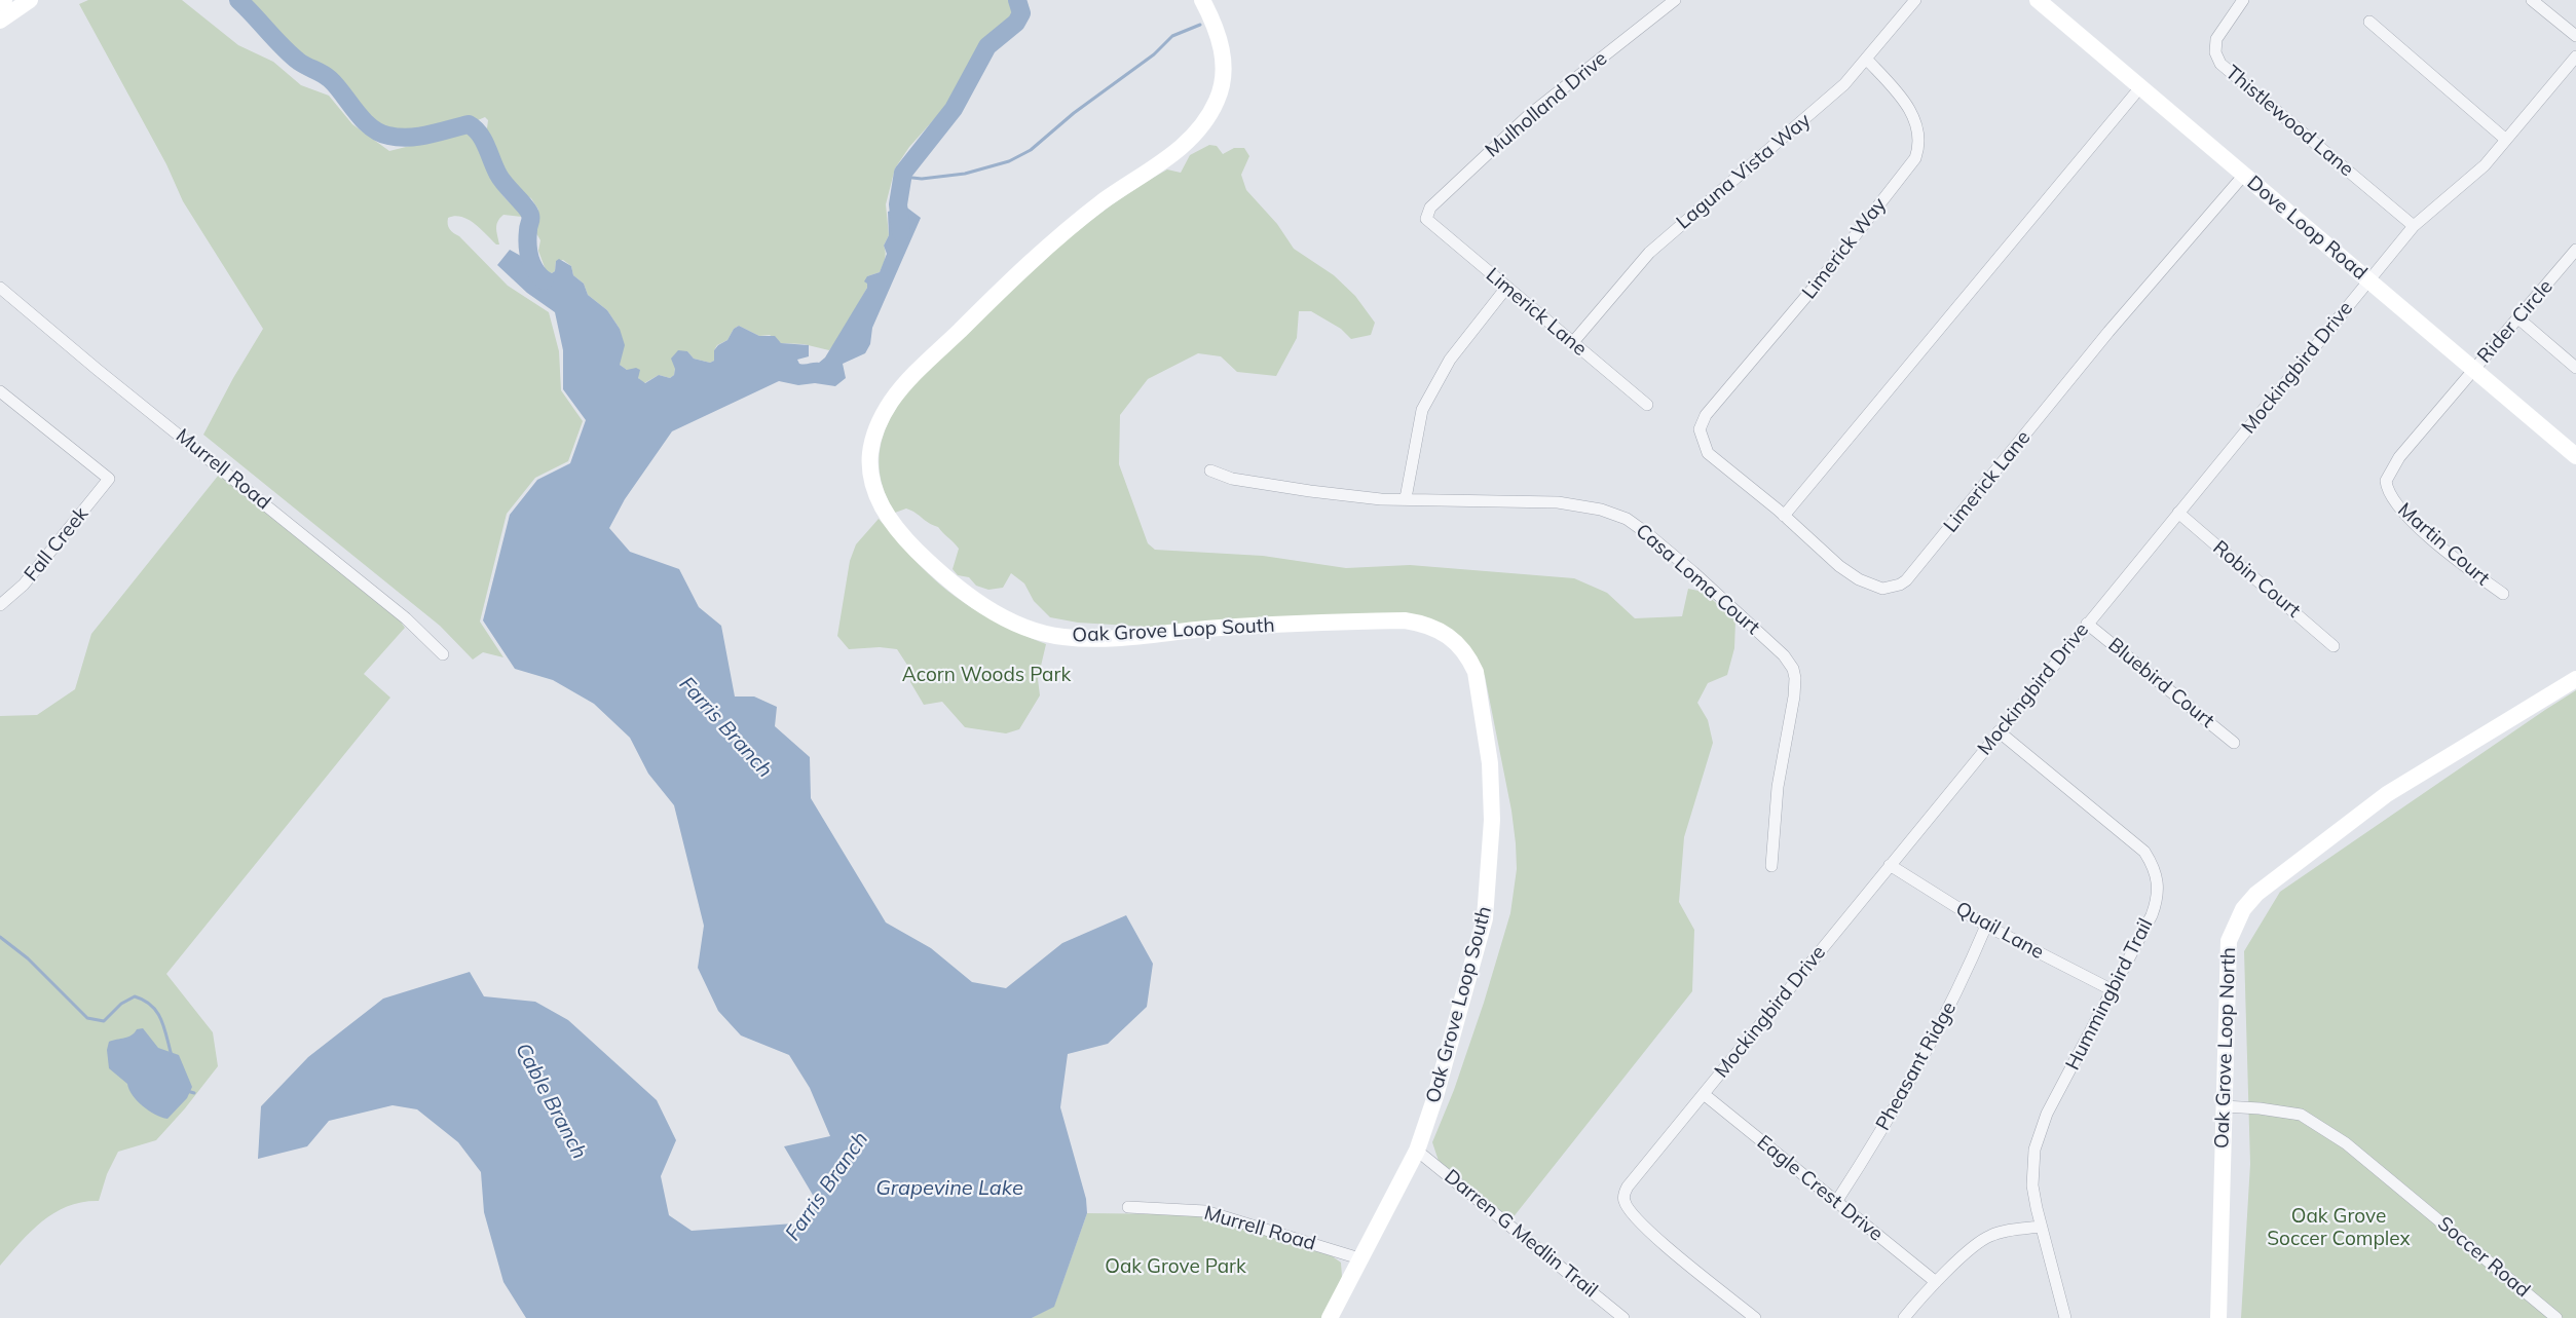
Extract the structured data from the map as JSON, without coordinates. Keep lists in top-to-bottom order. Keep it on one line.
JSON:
{"streets":{"street":["Mulholland Drive","Thistlewood Lane","Laguna Vista Way","Dove Loop Road","Limerick Way","Limerick Lane","Rider Circle","Mockingbird Drive","Murrell Road","Fall Creek","Martin Court","Casa Loma Court","Robin Court","Oak Grove Loop South","Bluebird Court","Quail Lane","Hummingbird Trail","Oak Grove Loop North","Pheasant Ridge","Eagle Crest Drive","Darren G Medlin Trail","Soccer Road"]},"crossings":[["Mulholland Drive","Limerick Lane"],["Thistlewood Lane","Mockingbird Drive"],["Laguna Vista Way","Limerick Way"],["Laguna Vista Way","Limerick Lane"],["Dove Loop Road","Limerick Lane"],["Dove Loop Road","Rider Circle"],["Dove Loop Road","Mockingbird Drive"],["Dove Loop Road","Martin Court"],["Limerick Way","Limerick Lane"],["Rider Circle","Martin Court"],["Mockingbird Drive","Robin Court"],["Mockingbird Drive","Bluebird Court"],["Mockingbird Drive","Quail Lane"],["Mockingbird Drive","Hummingbird Trail"],["Mockingbird Drive","Eagle Crest Drive"],["Murrell Road","Oak Grove Loop South"],["Oak Grove Loop South","Darren G Medlin Trail"],["Quail Lane","Hummingbird Trail"],["Quail Lane","Pheasant Ridge"],["Oak Grove Loop North","Soccer Road"],["Pheasant Ridge","Eagle Crest Drive"]],"water":["Farris Branch","Cable Branch","Grapevine Lake"],"parks":["Acorn Woods Park","Oak Grove Soccer Complex","Oak Grove Park"]}
